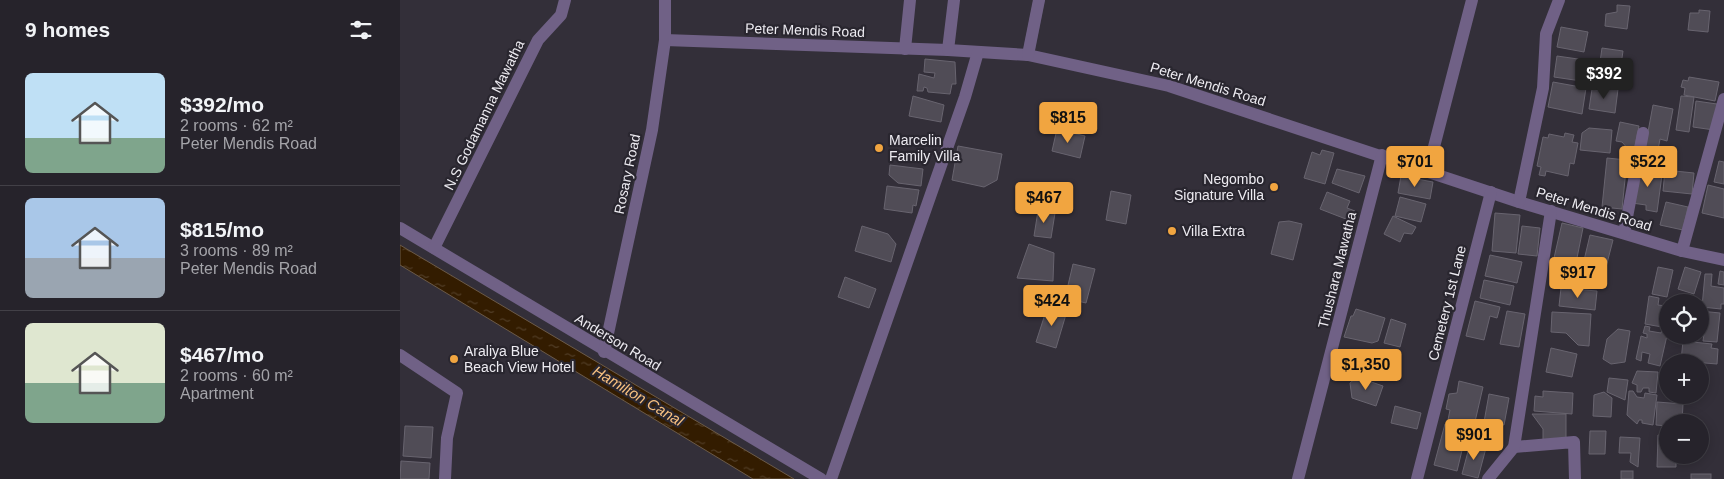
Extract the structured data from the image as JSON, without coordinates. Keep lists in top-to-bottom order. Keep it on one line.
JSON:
{"streets":{"street":["Peter Mendis Road","N.S Godamanna Mawatha","Rosary Road","Thushara Mawatha","Cemetery 1st Lane","Anderson Road"]},"crossings":[["Peter Mendis Road","Rosary Road"],["Peter Mendis Road","Thushara Mawatha"],["Peter Mendis Road","Cemetery 1st Lane"],["N.S Godamanna Mawatha","Anderson Road"],["Rosary Road","Anderson Road"]],"water":["Hamilton Canal"],"places":["Marcelin Family Villa","Negombo Signature Villa","Villa Extra","Araliya Blue Beach View Hotel"],"page":{"heading":"9 homes","price":["$392","$815","$701","$522","$467","$917","$424","$1,350","$901"],"list":[{"name":"$392/mo","note":"2 rooms · 62 m² · Peter Mendis Road"},{"name":"$815/mo","note":"3 rooms · 89 m² · Peter Mendis Road"},{"name":"$467/mo","note":"2 rooms · 60 m² · Apartment"}],"map_buttons":["+","−"]}}
